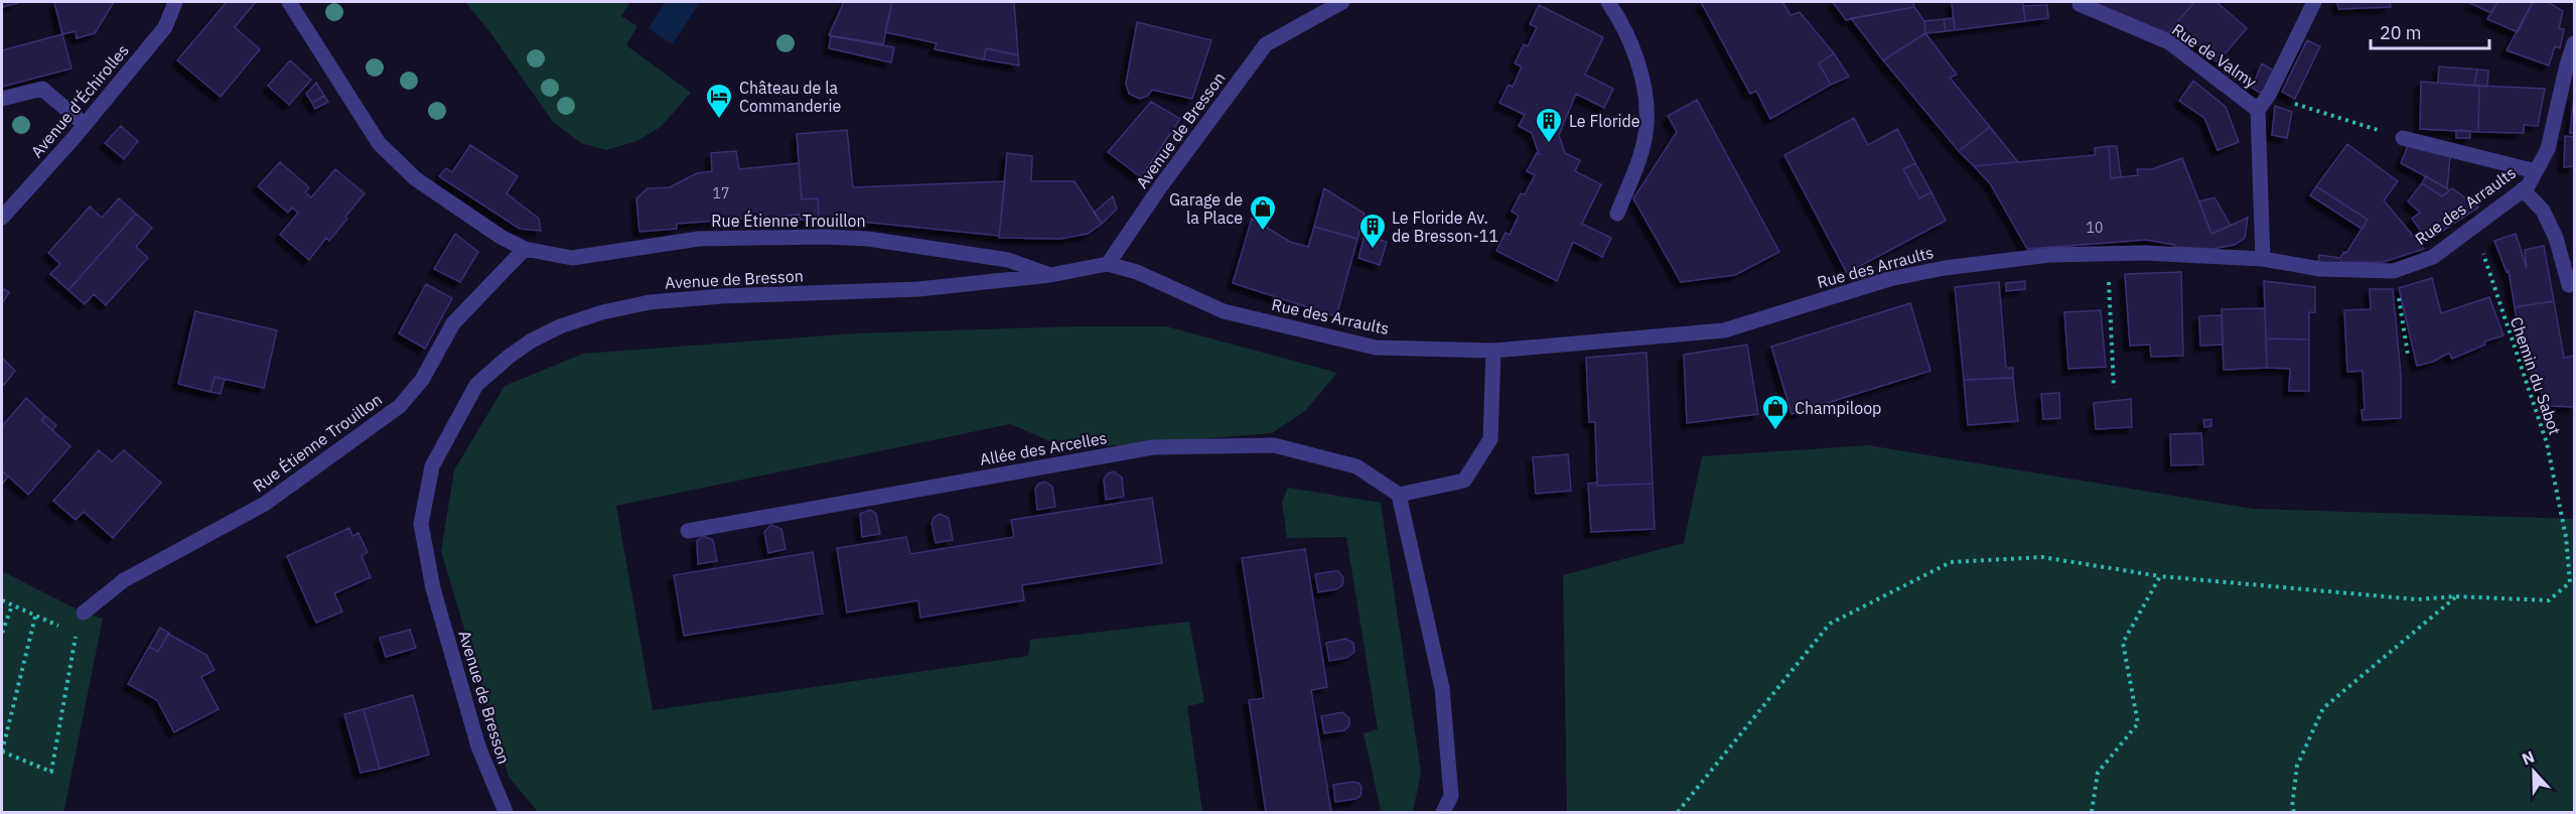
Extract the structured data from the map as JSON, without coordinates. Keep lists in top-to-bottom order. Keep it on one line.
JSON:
{"streets":{"street":["Rue de Valmy","Avenue d'Échirolles","Avenue de Bresson","Rue des Arraults","Rue Étienne Trouillon","Allée des Arcelles"],"path":["Chemin du Sabot"]},"crossings":[["Rue de Valmy","Rue des Arraults"],["Avenue de Bresson","Rue des Arraults"],["Avenue de Bresson","Rue Étienne Trouillon"],["Rue des Arraults","Chemin du Sabot"]],"places":{"hotel":["Château de la Commanderie"],"building":["Le Floride","Le Floride Av. de Bresson-11"],"shop":["Garage de la Place","Champiloop"]},"house_numbers":["17","10"],"scale_bar":"20 m","north":"top"}
